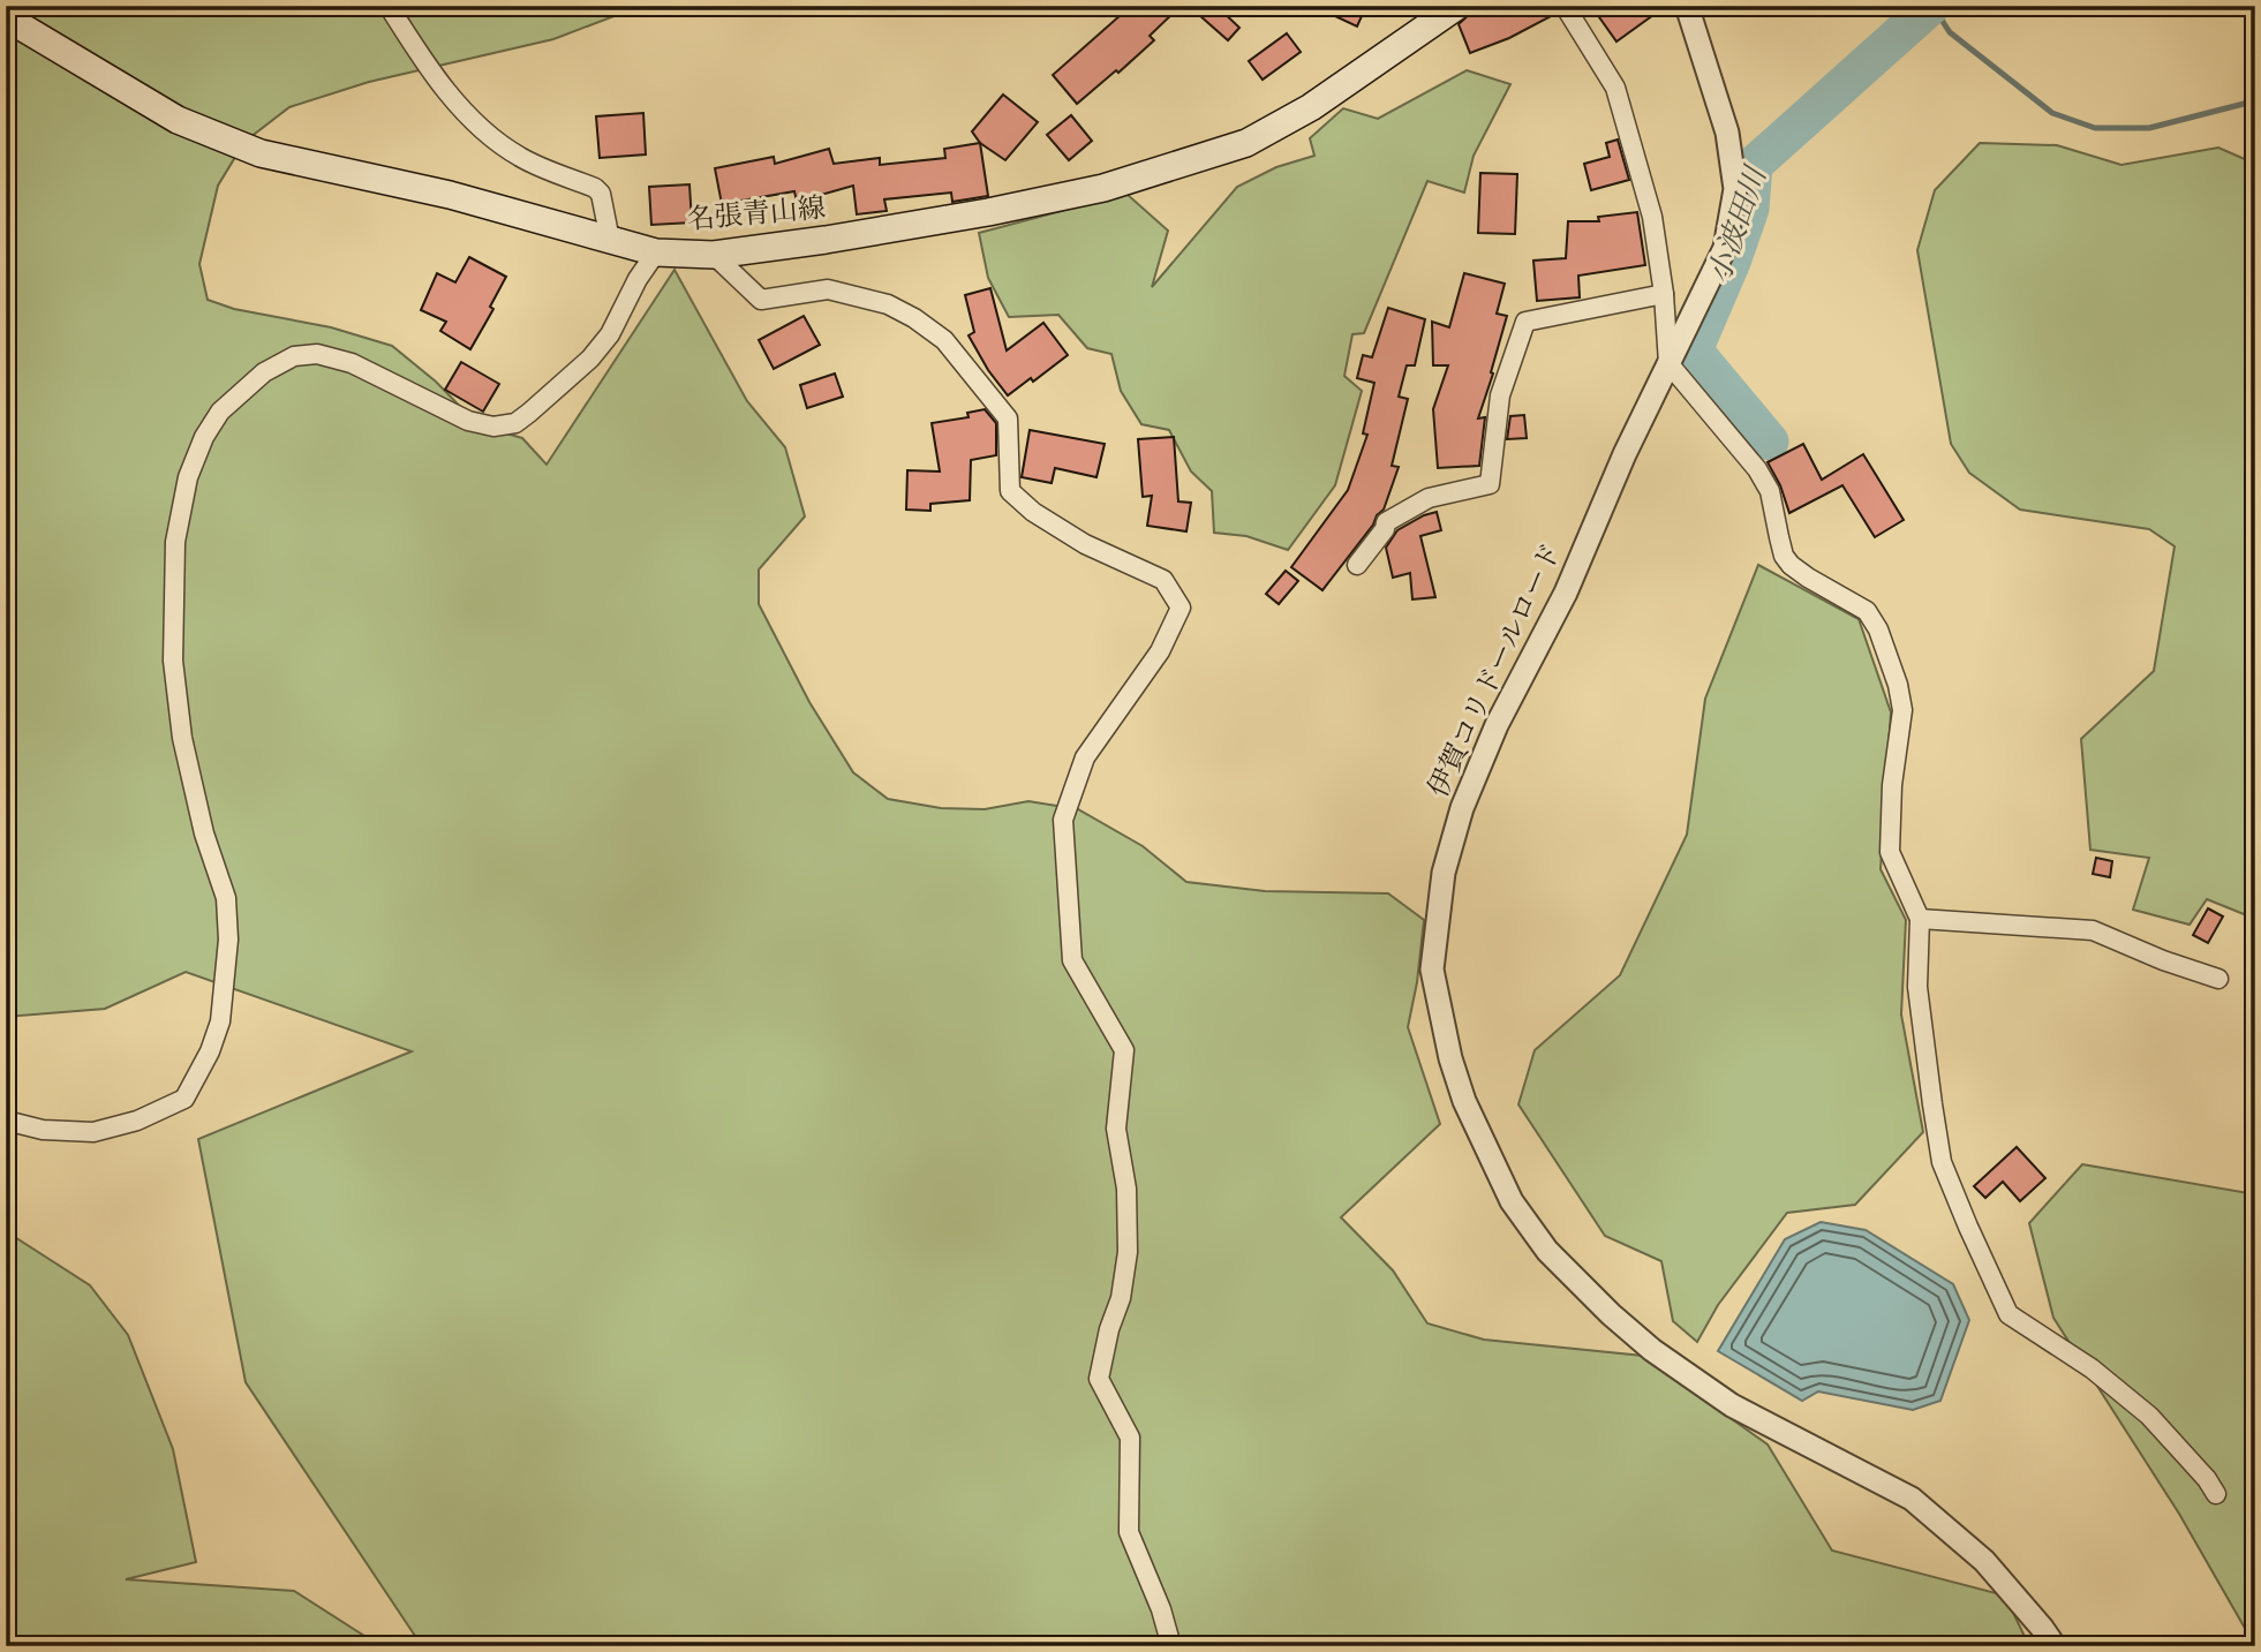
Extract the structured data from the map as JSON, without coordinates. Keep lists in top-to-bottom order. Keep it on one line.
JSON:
{"streets":{"main road":["名張青山線"],"street":["伊賀コリドールロード"]},"water":["小波田川"]}
